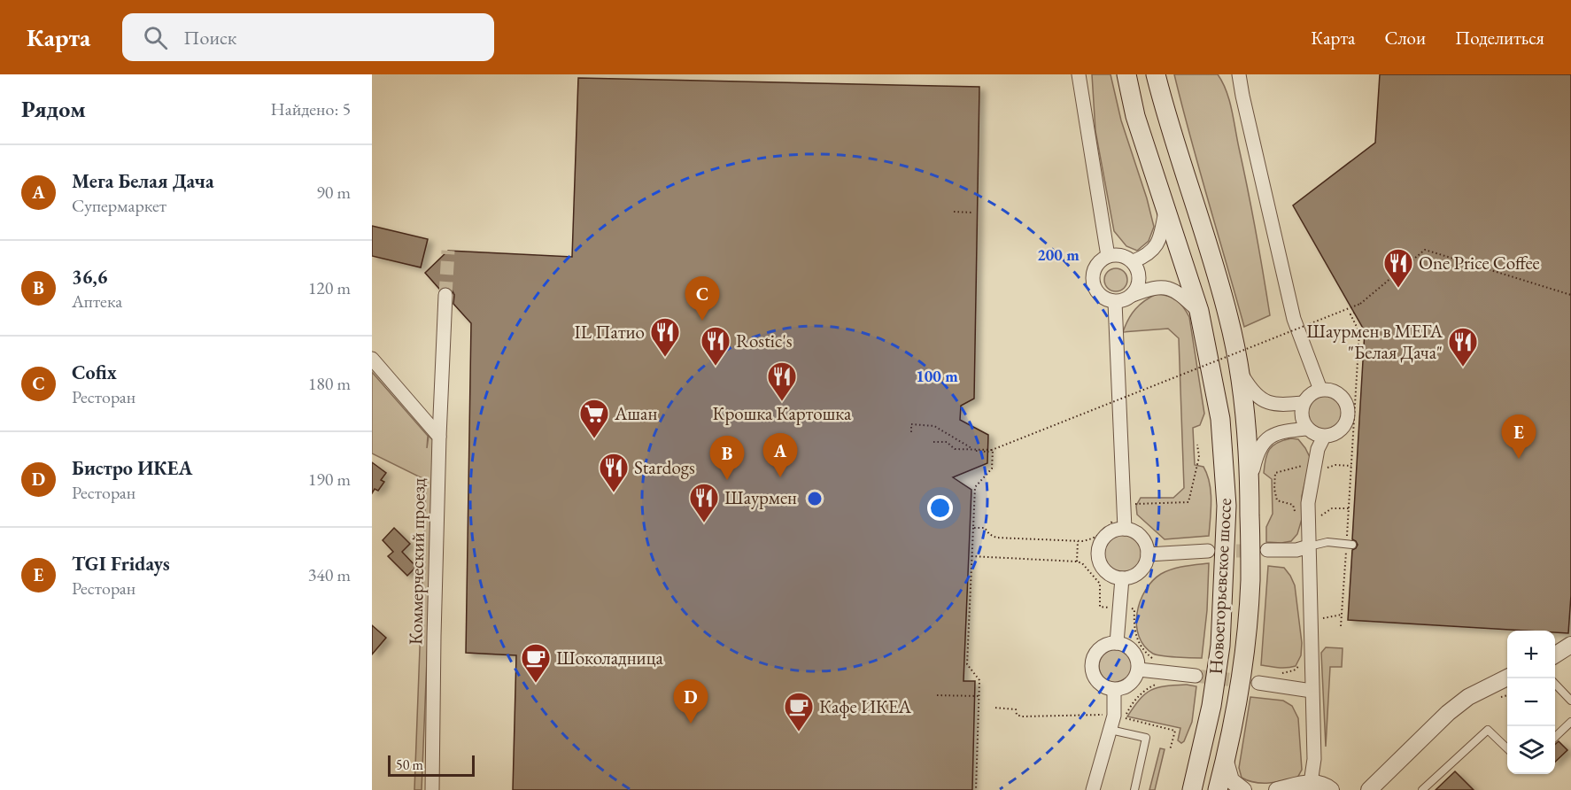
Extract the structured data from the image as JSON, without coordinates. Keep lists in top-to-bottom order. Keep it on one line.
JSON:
{"streets":{"main road":["Новоегорьевское шоссе"],"street":["Коммерческий проезд"]},"places":{"restaurant":["One Price Coffee","IL Патио","Rostic's","Шаурмен в МЕГА \"Белая Дача\"","Крошка Картошка","Stardogs","Шаурмен"],"supermarket":["Ашан"],"cafe":["Шоколадница","Кафе ИКЕА"]},"scale_bar":"50 m","page":{"header":"Карта","search":"Поиск","nav":["Карта","Слои","Поделиться"],"heading":["Рядом","Найдено: 5"],"list":[{"mark":"A","name":"Мега Белая Дача","note":"Супермаркет","value":"90 m"},{"mark":"B","name":"36,6","note":"Аптека","value":"120 m"},{"mark":"C","name":"Cofix","note":"Ресторан","value":"180 m"},{"mark":"D","name":"Бистро ИКЕА","note":"Ресторан","value":"190 m"},{"mark":"E","name":"TGI Fridays","note":"Ресторан","value":"340 m"}],"pins":["C","E","A","B","D"],"map_buttons":["+","−"],"scale":"50 m"},"rings":["200 m","100 m"]}
